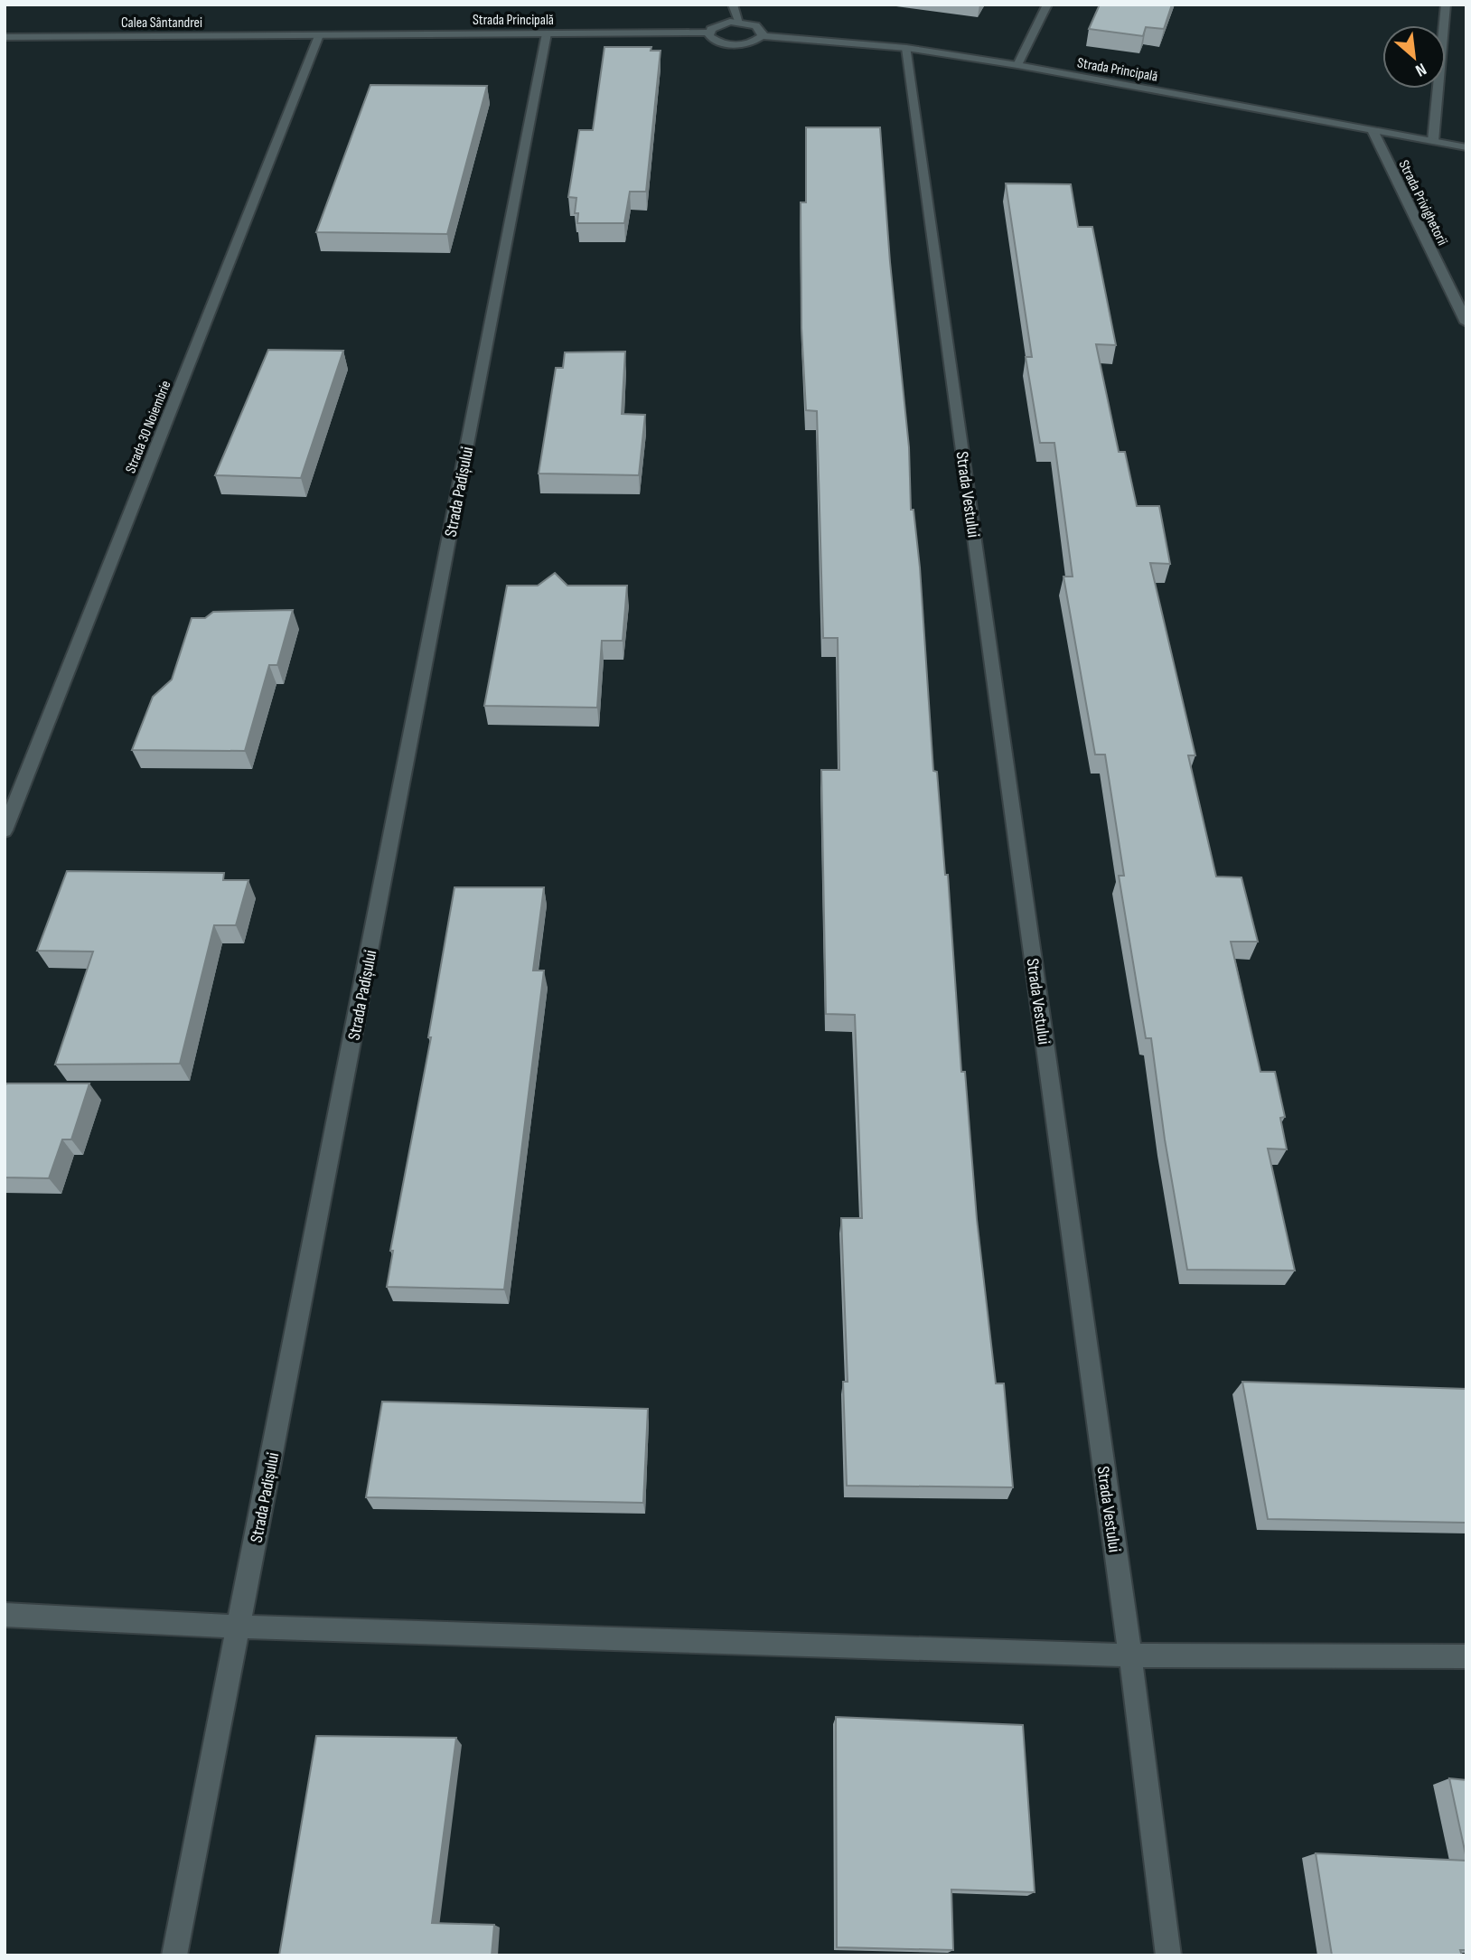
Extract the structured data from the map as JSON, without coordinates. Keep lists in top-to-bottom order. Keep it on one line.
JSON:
{"streets":{"street":["Strada Principală","Calea Sântandrei","Strada Privighetorii","Strada 30 Noiembrie","Strada Padișului","Strada Vestului"]},"crossings":[["Strada Principală","Calea Sântandrei"],["Strada Principală","Strada Privighetorii"],["Strada Principală","Strada 30 Noiembrie"],["Strada Principală","Strada Padișului"],["Strada Principală","Strada Vestului"],["Calea Sântandrei","Strada 30 Noiembrie"]],"north":"bottom right"}
